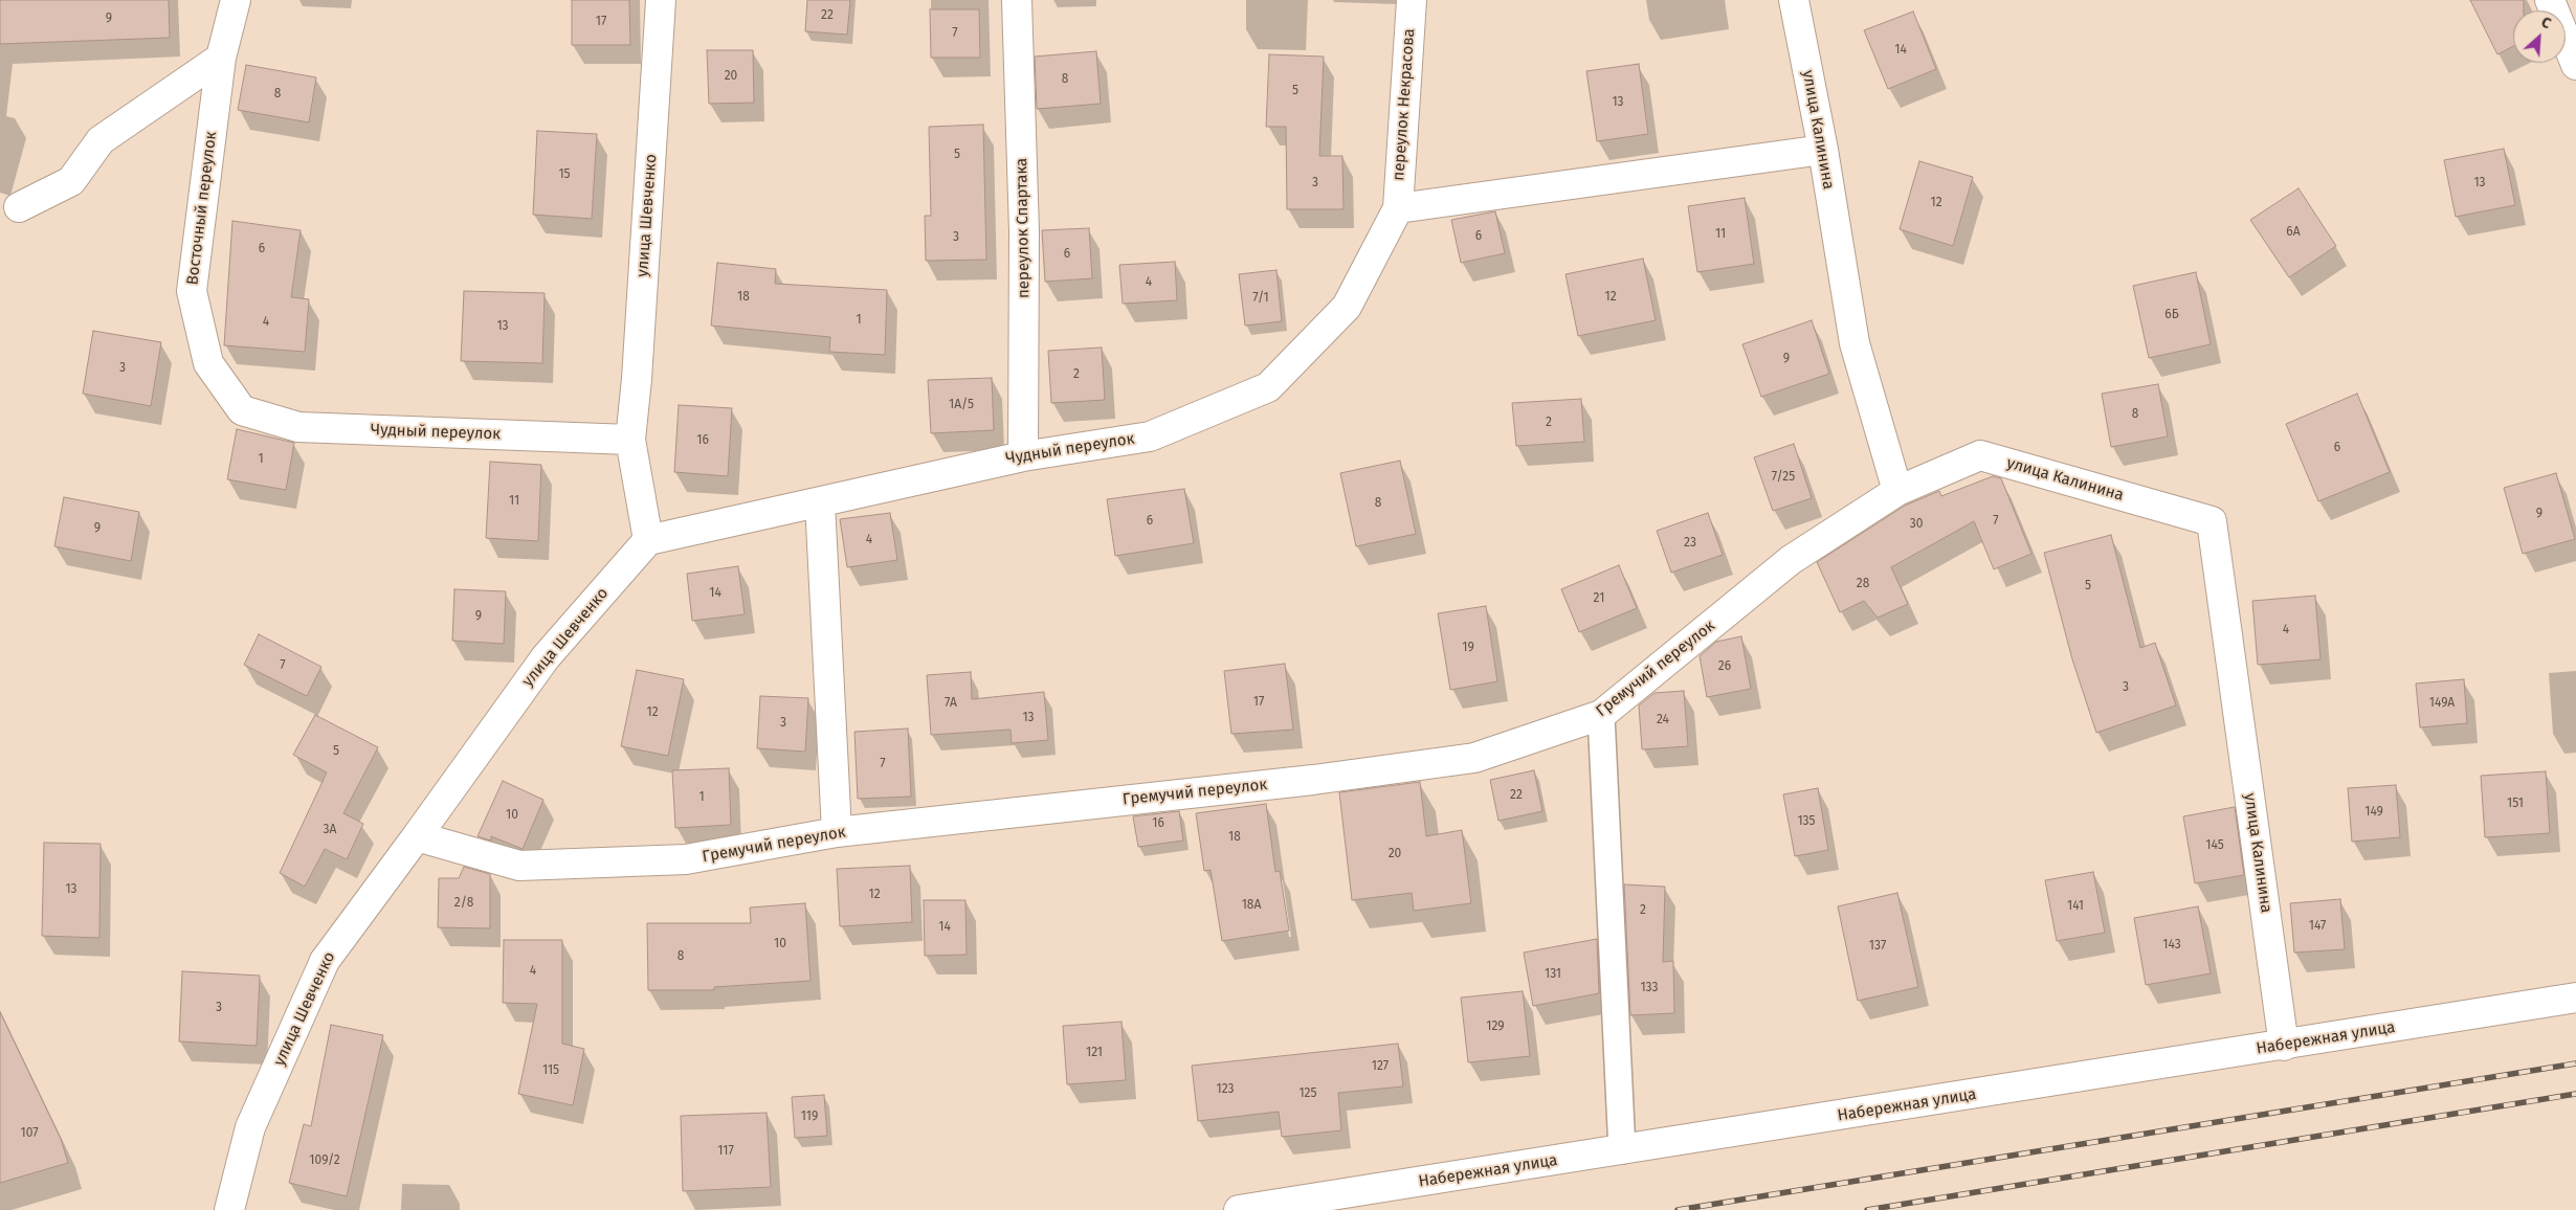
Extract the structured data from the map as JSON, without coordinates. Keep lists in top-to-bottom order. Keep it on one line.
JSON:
{"streets":{"street":["переулок Некрасова","улица Калинина","Восточный переулок","улица Шевченко","переулок Спартака","Чудный переулок","Гремучий переулок","Набережная улица"]},"crossings":[["переулок Некрасова","Чудный переулок"],["улица Калинина","Гремучий переулок"],["улица Калинина","Набережная улица"],["Восточный переулок","Чудный переулок"],["улица Шевченко","Чудный переулок"],["улица Шевченко","Гремучий переулок"],["переулок Спартака","Чудный переулок"]],"house_numbers":["22","9","17","7","14","20","8","5","8","13","5","15","3","13","12","6А","11","6","3","6","6","4","18","12","7/1","6Б","1","4","13","9","3","2","1А/5","8","2","16","6","1","7/25","11","8","9","6","7","30","9","4","23","28","5","14","21","9","4","19","7","26","3","17","7А","149А","12","13","24","3","5","7","22","1","151","149","10","135","16","3А","18","145","20","13","12","2/8","18А","141","2","147","14","10","143","137","8","4","131","133","3","129","121","127","115","123","125","119","107","117","109/2"],"north":"top right"}
